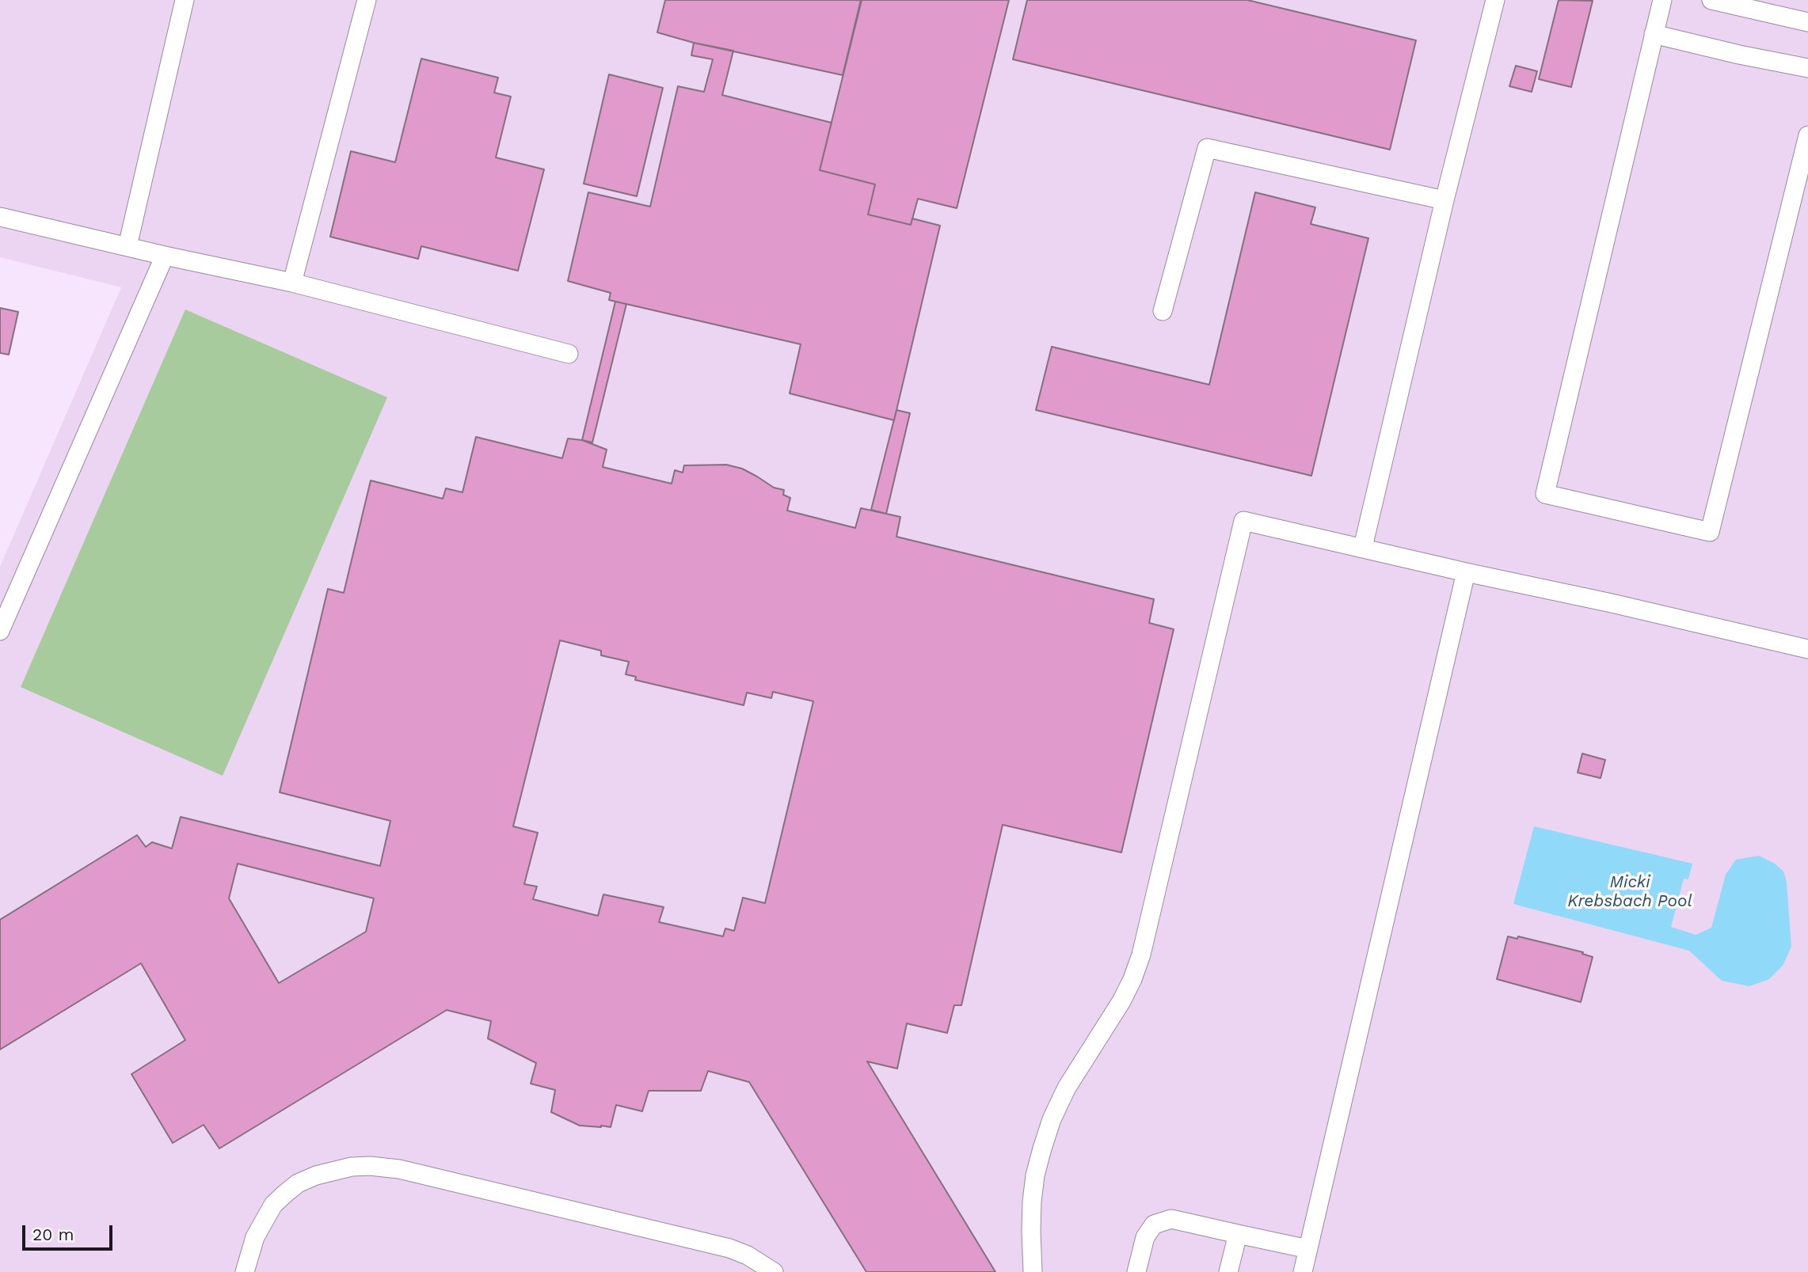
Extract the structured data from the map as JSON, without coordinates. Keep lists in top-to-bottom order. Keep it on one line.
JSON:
{"water":["Micki Krebsbach Pool"],"scale_bar":"20 m"}
